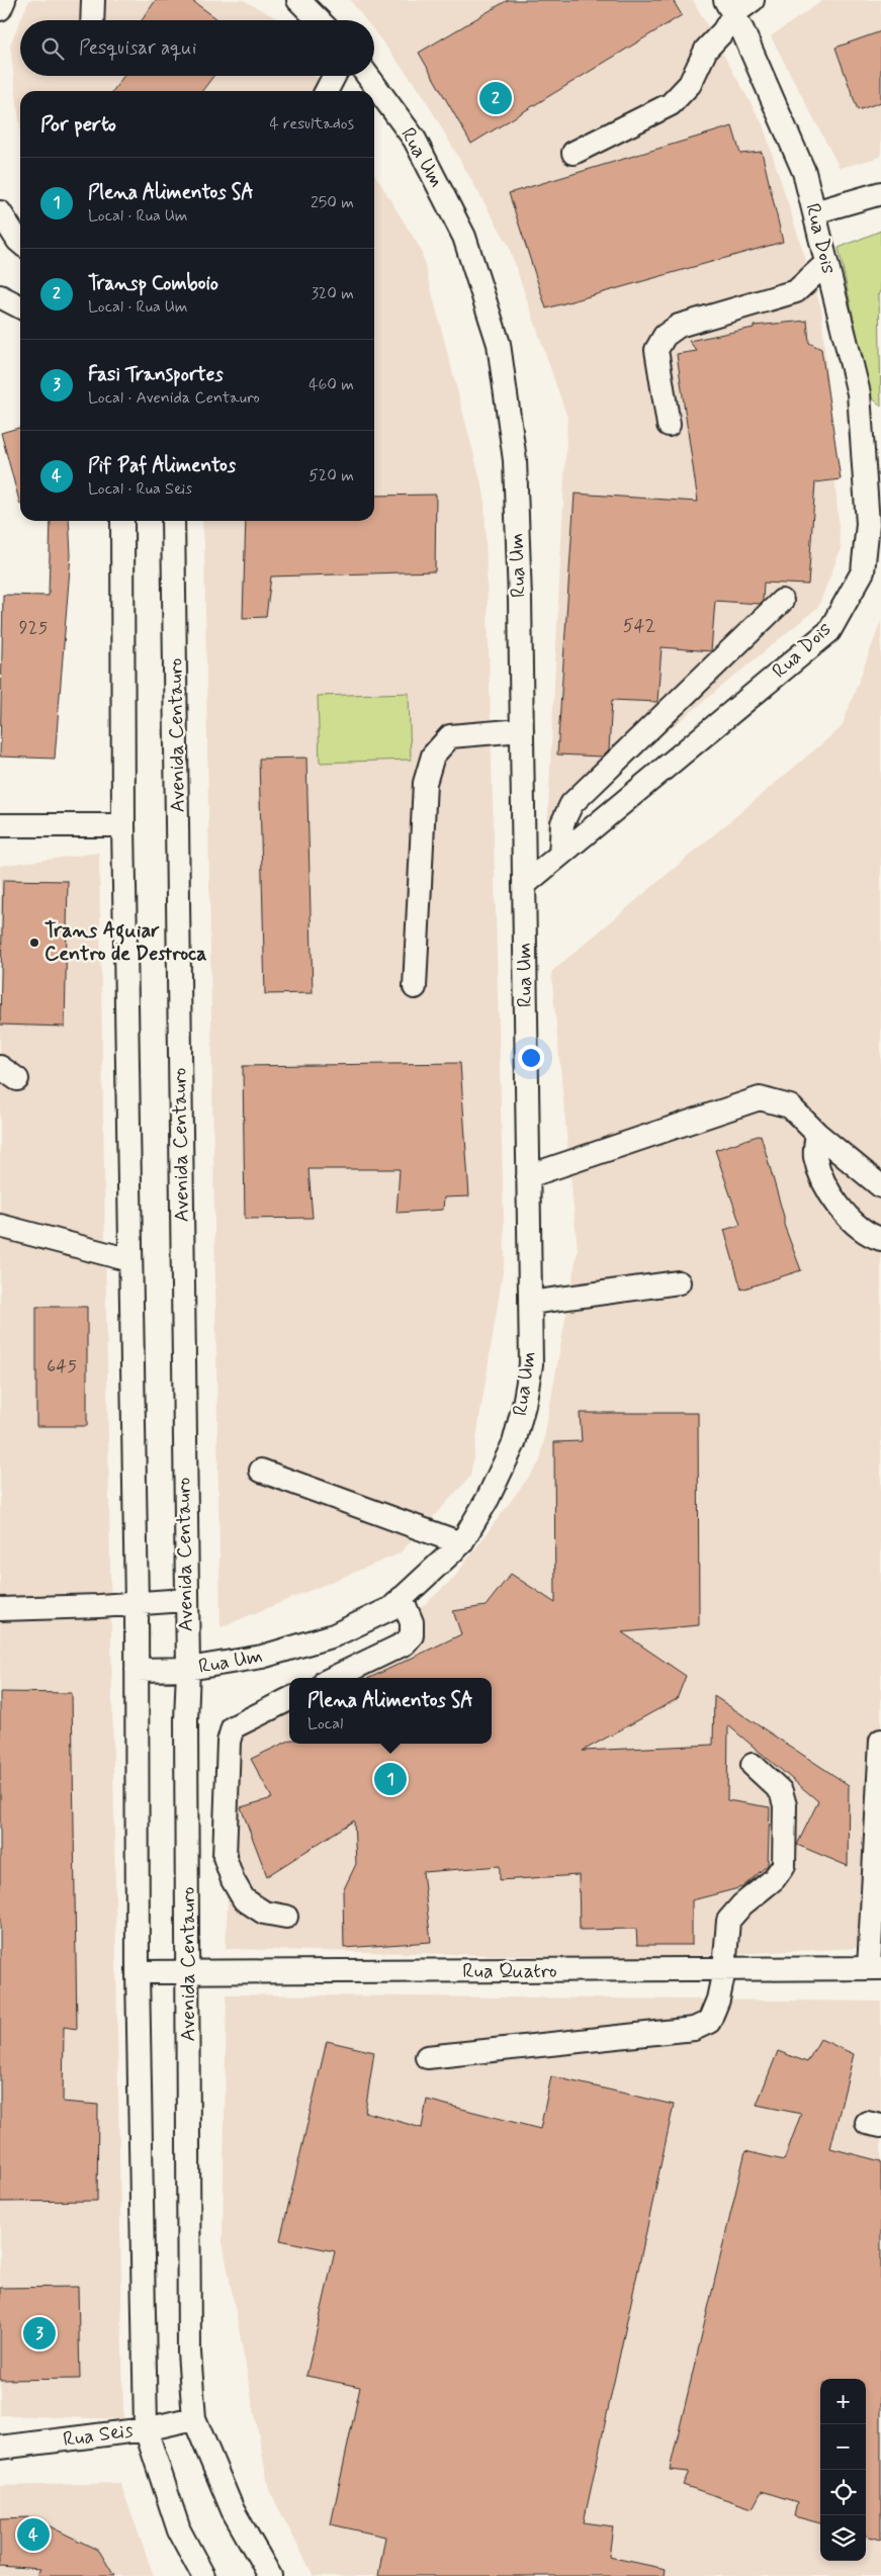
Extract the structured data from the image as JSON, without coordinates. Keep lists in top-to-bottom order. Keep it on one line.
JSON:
{"streets":{"street":["Rua Um","Rua Dois","Avenida Centauro","Rua Quatro","Rua Seis"]},"crossings":[["Rua Um","Rua Dois"],["Rua Um","Avenida Centauro"],["Avenida Centauro","Rua Quatro"],["Avenida Centauro","Rua Seis"]],"places":["Trans Aguiar Centro de Destroca"],"house_numbers":["542","925","645"],"page":{"search":"Pesquisar aqui","pins":["2","1","3","4"],"heading":["Por perto","4 resultados"],"list":[{"mark":"1","name":"Plena Alimentos SA","note":"Local · Rua Um","value":"250 m"},{"mark":"2","name":"Transp Comboio","note":"Local · Rua Um","value":"320 m"},{"mark":"3","name":"Fasi Transportes","note":"Local · Avenida Centauro","value":"460 m"},{"mark":"4","name":"Pif Paf Alimentos","note":"Local · Rua Seis","value":"520 m"}],"popup":["Plena Alimentos SA","Local"],"map_buttons":["+","−"]}}
